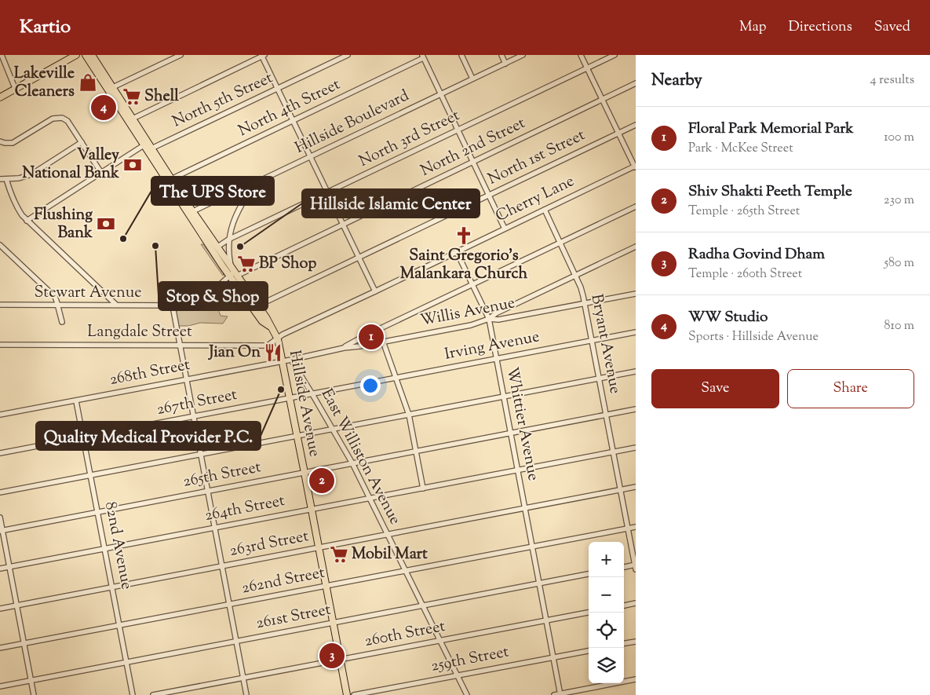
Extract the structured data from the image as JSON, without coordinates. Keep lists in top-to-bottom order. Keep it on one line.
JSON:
{"streets":{"main road":["Hillside Avenue"],"street":["North 5th Street","North 4th Street","Hillside Boulevard","North 3rd Street","North 2nd Street","North 1st Street","Cherry Lane","Stewart Avenue","Willis Avenue","Langdale Street","Bryant Avenue","Irving Avenue","268th Street","267th Street","Whittier Avenue","East Williston Avenue","265th Street","264th Street","263rd Street","82nd Avenue","262nd Street","261st Street","260th Street","259th Street"]},"crossings":[["North 5th Street","Hillside Avenue"],["North 4th Street","Hillside Avenue"],["Hillside Boulevard","Hillside Avenue"],["North 3rd Street","Hillside Avenue"],["North 2nd Street","Stewart Avenue"],["North 2nd Street","Hillside Avenue"],["North 1st Street","Hillside Avenue"],["Cherry Lane","Langdale Street"],["Cherry Lane","Bryant Avenue"],["Cherry Lane","Hillside Avenue"],["Cherry Lane","Whittier Avenue"],["Stewart Avenue","Hillside Avenue"],["Willis Avenue","Bryant Avenue"],["Willis Avenue","268th Street"],["Willis Avenue","Whittier Avenue"],["Langdale Street","Hillside Avenue"],["Bryant Avenue","Irving Avenue"],["Bryant Avenue","265th Street"],["Bryant Avenue","264th Street"],["Bryant Avenue","263rd Street"],["Bryant Avenue","262nd Street"],["Irving Avenue","267th Street"],["Irving Avenue","Whittier Avenue"],["268th Street","Hillside Avenue"],["268th Street","East Williston Avenue"],["268th Street","82nd Avenue"],["267th Street","Hillside Avenue"],["267th Street","East Williston Avenue"],["267th Street","82nd Avenue"],["Hillside Avenue","265th Street"],["Hillside Avenue","264th Street"],["Hillside Avenue","263rd Street"],["Hillside Avenue","262nd Street"],["Hillside Avenue","261st Street"],["Hillside Avenue","260th Street"],["Whittier Avenue","265th Street"],["Whittier Avenue","264th Street"],["Whittier Avenue","263rd Street"],["Whittier Avenue","262nd Street"],["Whittier Avenue","261st Street"],["Whittier Avenue","260th Street"],["Whittier Avenue","259th Street"],["East Williston Avenue","265th Street"],["East Williston Avenue","264th Street"],["East Williston Avenue","263rd Street"],["East Williston Avenue","262nd Street"],["East Williston Avenue","261st Street"],["East Williston Avenue","260th Street"],["East Williston Avenue","259th Street"],["265th Street","82nd Avenue"],["264th Street","82nd Avenue"],["263rd Street","82nd Avenue"],["82nd Avenue","262nd Street"],["82nd Avenue","261st Street"]],"places":{"shop":["Lakeville Cleaners"],"supermarket":["Shell","BP Shop","Mobil Mart"],"bank":["Valley National Bank","Flushing Bank"],"church":["Saint Gregorio's Malankara Church"],"other":["The UPS Store","Stop & Shop","Hillside Islamic Center","Quality Medical Provider P.C."],"restaurant":["Jian On"]},"page":{"header":"Kartio","nav":["Map","Directions","Saved"],"heading":["Nearby","4 results"],"pins":["4","1","2","3"],"list":[{"mark":"1","name":"Floral Park Memorial Park","note":"Park · McKee Street","value":"100 m"},{"mark":"2","name":"Shiv Shakti Peeth Temple","note":"Temple · 265th Street","value":"230 m"},{"mark":"3","name":"Radha Govind Dham","note":"Temple · 260th Street","value":"580 m"},{"mark":"4","name":"WW Studio","note":"Sports · Hillside Avenue","value":"810 m"}],"buttons":["Save","Share"],"map_buttons":["+","−"]}}
